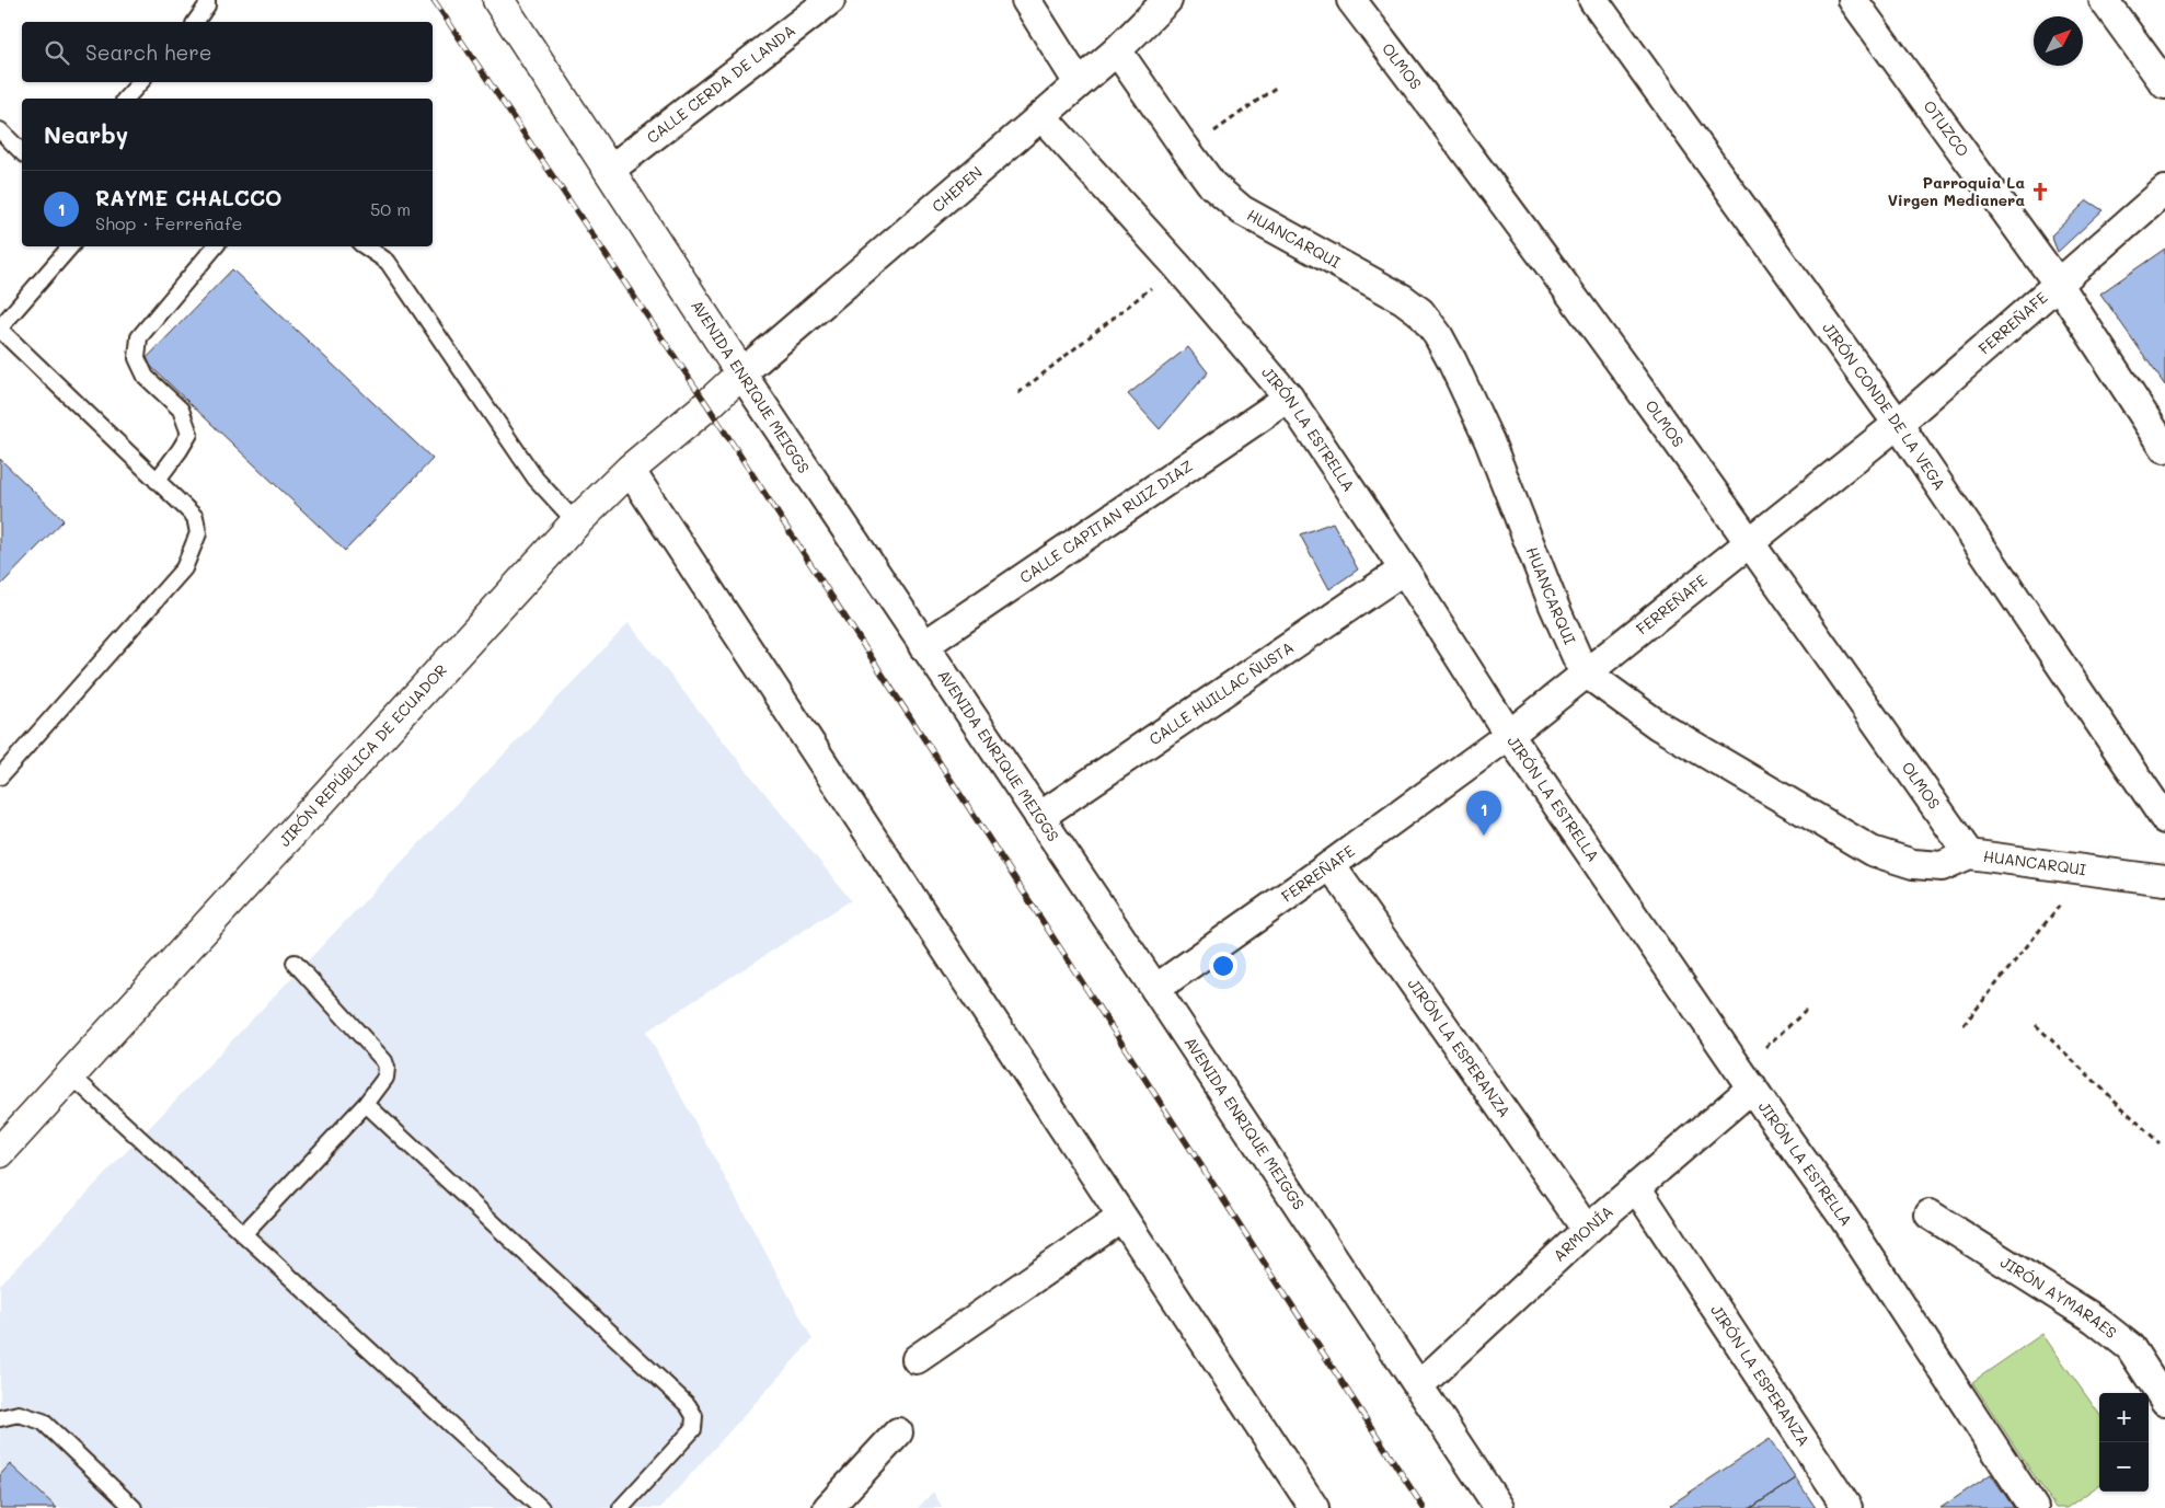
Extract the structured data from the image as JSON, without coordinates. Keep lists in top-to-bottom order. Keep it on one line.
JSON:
{"streets":{"street":["OLMOS","CALLE CERDA DE LANDA","OTUZCO","CHEPEN","HUANCARQUI","FERREÑAFE","AVENIDA ENRIQUE MEIGGS","JIRÓN CONDE DE LA VEGA","JIRÓN LA ESTRELLA","CALLE CAPITAN RUIZ DIAZ","CALLE HUILLAC ÑUSTA","JIRÓN REPÚBLICA DE ECUADOR","JIRÓN LA ESPERANZA","ARMONÍA","JIRÓN AYMARAES"]},"crossings":[["OLMOS","HUANCARQUI"],["OLMOS","FERREÑAFE"],["CALLE CERDA DE LANDA","AVENIDA ENRIQUE MEIGGS"],["OTUZCO","FERREÑAFE"],["CHEPEN","HUANCARQUI"],["CHEPEN","AVENIDA ENRIQUE MEIGGS"],["CHEPEN","JIRÓN LA ESTRELLA"],["CHEPEN","JIRÓN REPÚBLICA DE ECUADOR"],["HUANCARQUI","FERREÑAFE"],["FERREÑAFE","AVENIDA ENRIQUE MEIGGS"],["FERREÑAFE","JIRÓN CONDE DE LA VEGA"],["FERREÑAFE","JIRÓN LA ESTRELLA"],["FERREÑAFE","JIRÓN LA ESPERANZA"],["AVENIDA ENRIQUE MEIGGS","CALLE CAPITAN RUIZ DIAZ"],["AVENIDA ENRIQUE MEIGGS","CALLE HUILLAC ÑUSTA"],["AVENIDA ENRIQUE MEIGGS","JIRÓN REPÚBLICA DE ECUADOR"],["AVENIDA ENRIQUE MEIGGS","ARMONÍA"],["JIRÓN LA ESTRELLA","CALLE CAPITAN RUIZ DIAZ"],["JIRÓN LA ESTRELLA","CALLE HUILLAC ÑUSTA"],["JIRÓN LA ESTRELLA","ARMONÍA"],["JIRÓN LA ESPERANZA","ARMONÍA"]],"places":{"church":["Parroquia La Virgen Medianera"]},"north":"top right","page":{"search":"Search here","heading":"Nearby","list":[{"mark":"1","name":"RAYME CHALCCO","note":"Shop · Ferreñafe","value":"50 m"}],"pins":"1","map_buttons":["+","−"]}}
